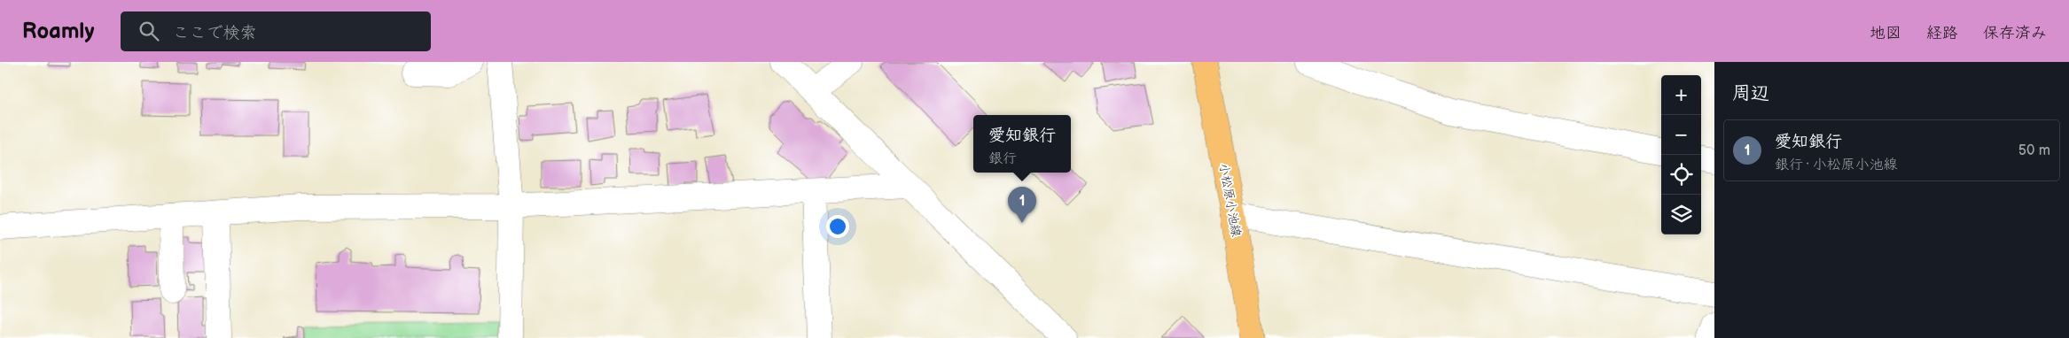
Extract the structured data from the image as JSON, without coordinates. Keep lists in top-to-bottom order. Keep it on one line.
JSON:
{"streets":{"main road":["小松原小池線"]},"page":{"header":"Roamly","search":"ここで検索","nav":["地図","経路","保存済み"],"heading":"周辺","map_buttons":["+","−"],"popup":["愛知銀行","銀行"],"list":[{"mark":"1","name":"愛知銀行","note":"銀行 · 小松原小池線","value":"50 m"}],"pins":"1"}}
